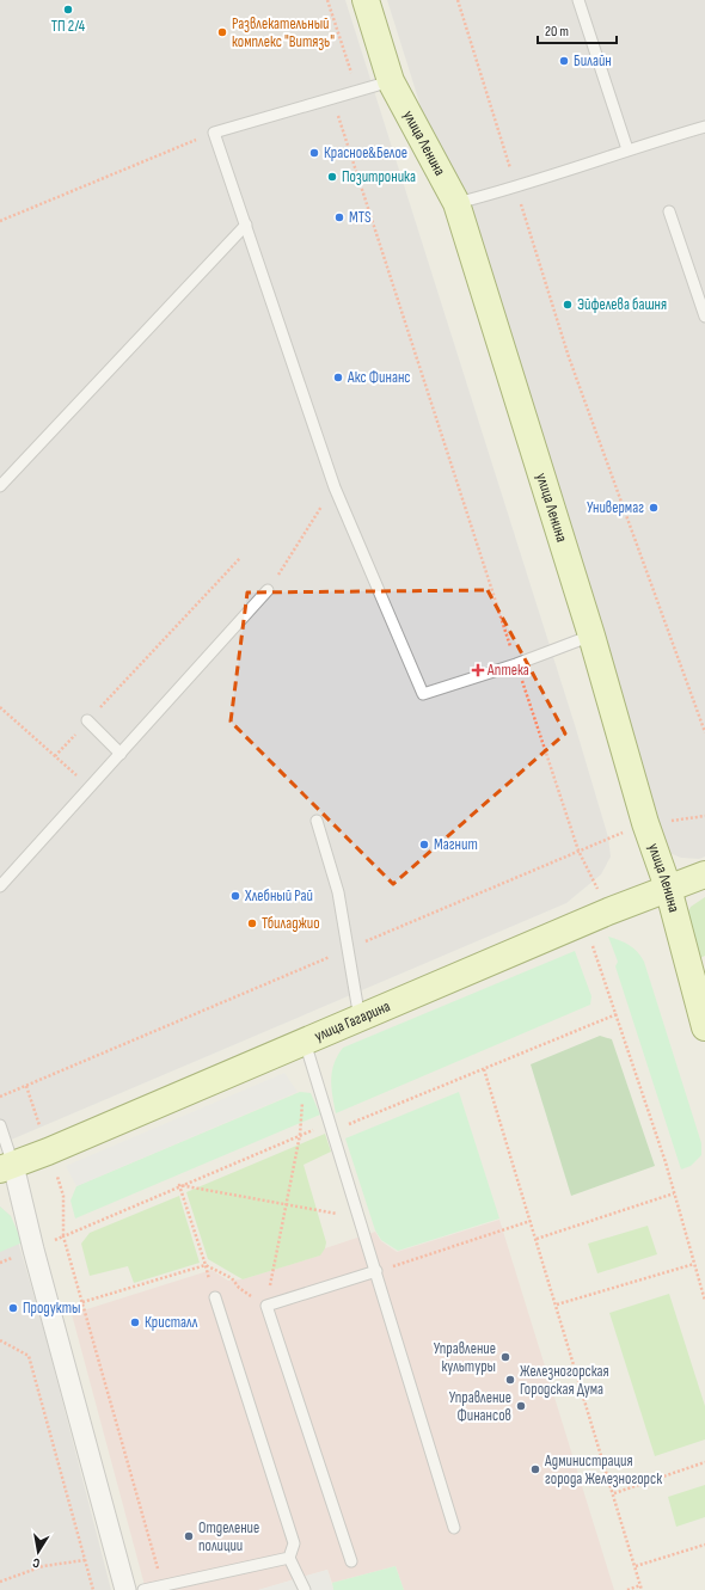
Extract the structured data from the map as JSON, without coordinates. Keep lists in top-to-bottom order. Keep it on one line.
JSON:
{"streets":{"main road":["улица Ленина","улица Гагарина"]},"crossings":[["улица Ленина","улица Гагарина"]],"places":{"other":["ТП 2/4","Развлекательный комплекс \"Витязь\"","Билайн","Красное&Белое","Позитроника","MTS","Эйфелева башня","Акс Финанс","Универмаг","Магнит","Хлебный Рай","Тбиладжио","Продукты","Кристалл","Управление культуры","Железногорская Городская Дума","Управление Финансов","Администрация города Железногорск","Отделение полиции"],"health":["Аптека"]},"scale_bar":"20 m","north":"bottom"}
